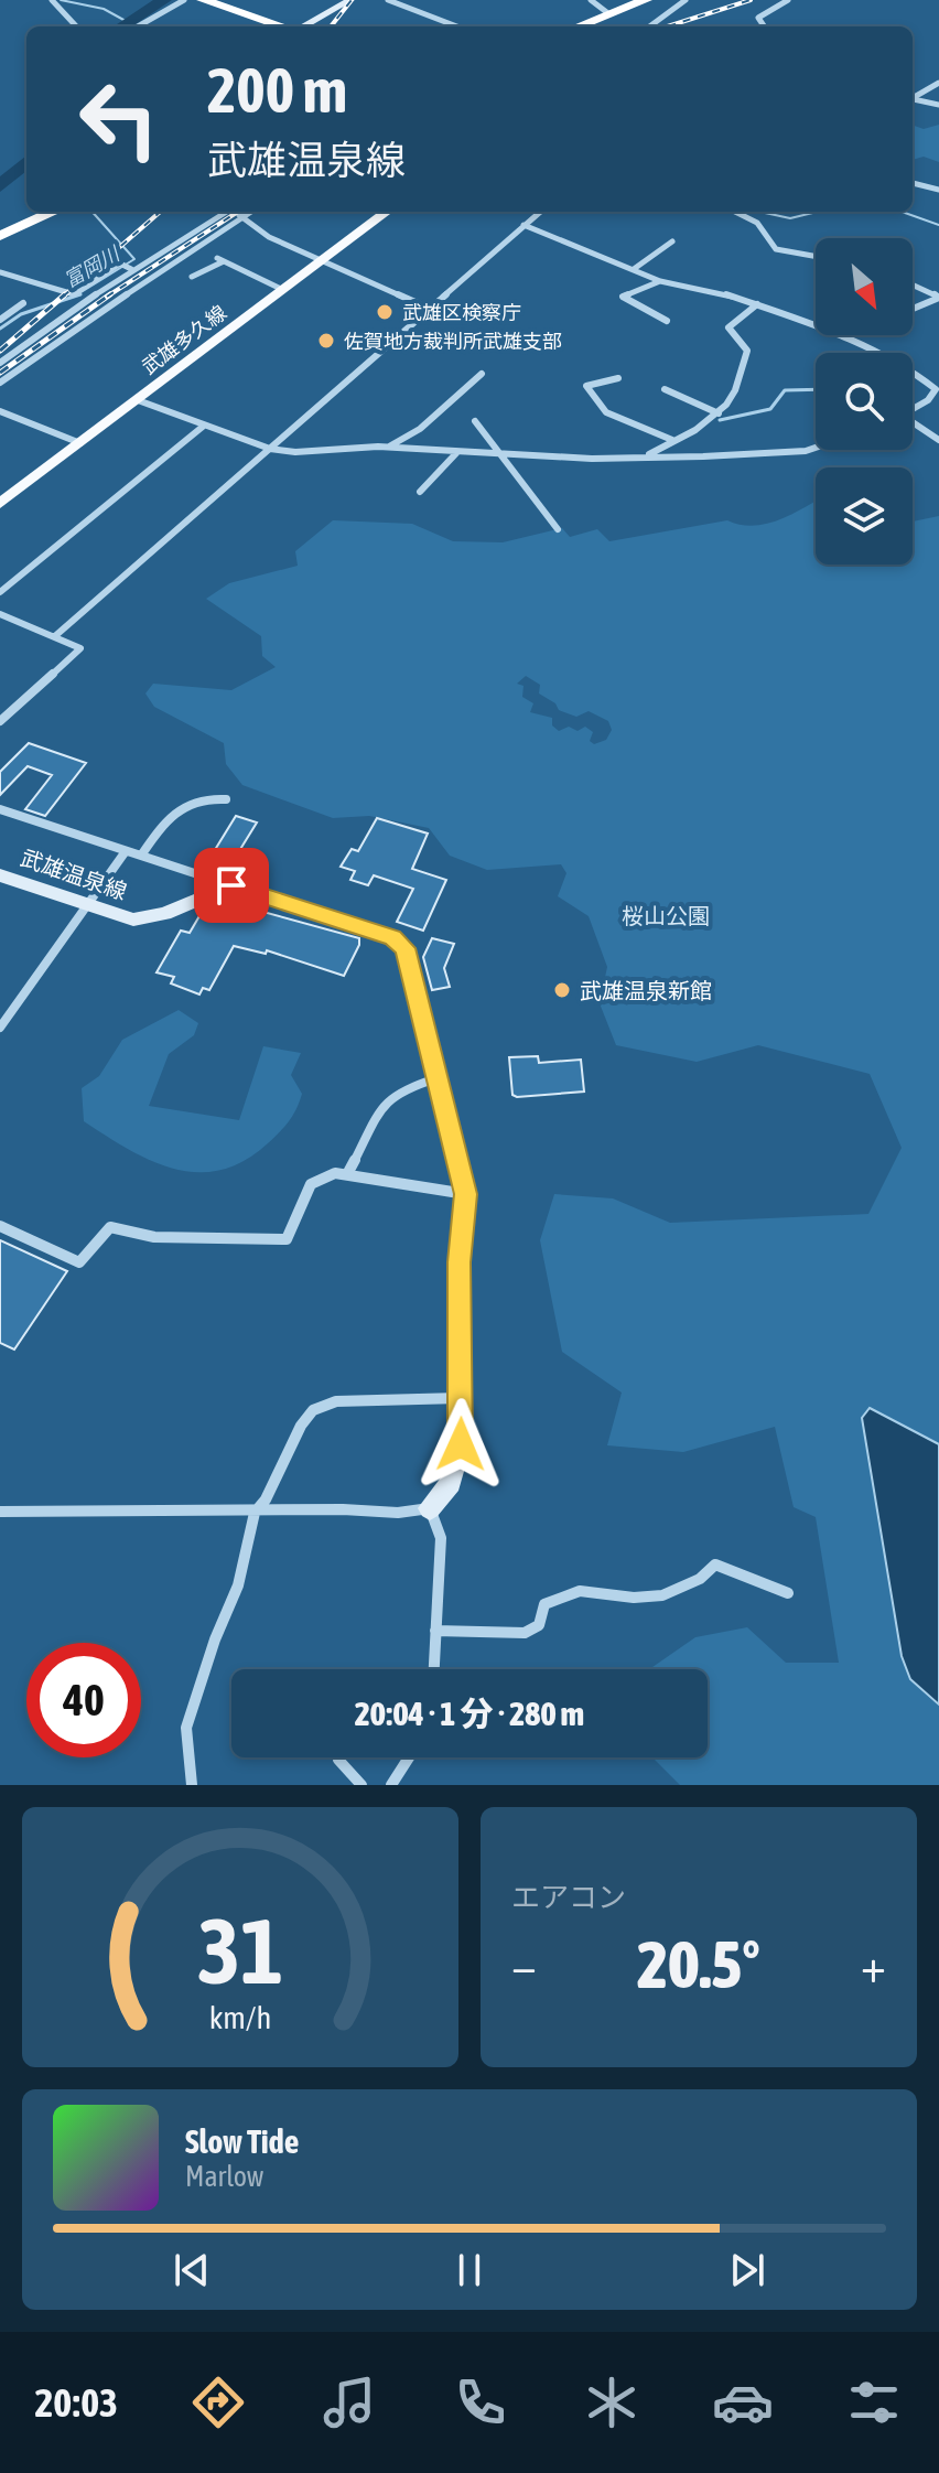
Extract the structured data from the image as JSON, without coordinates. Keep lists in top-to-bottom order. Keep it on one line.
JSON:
{"streets":{"main road":["武雄多久線"],"street":["武雄温泉線"]},"water":["富岡川"],"parks":["桜山公園"],"places":["武雄区検察庁","佐賀地方裁判所武雄支部","武雄温泉新館"],"north":"bottom right","page":{"turn":["200 m","武雄温泉線"],"limit":"40","trip":"20:04 · 1 分 · 280 m","tile":"エアコン","heat":["−","20.5°","+"],"song":["Slow Tide","Marlow"],"tabs":"20:03","gauge":["31","km/h"]}}
